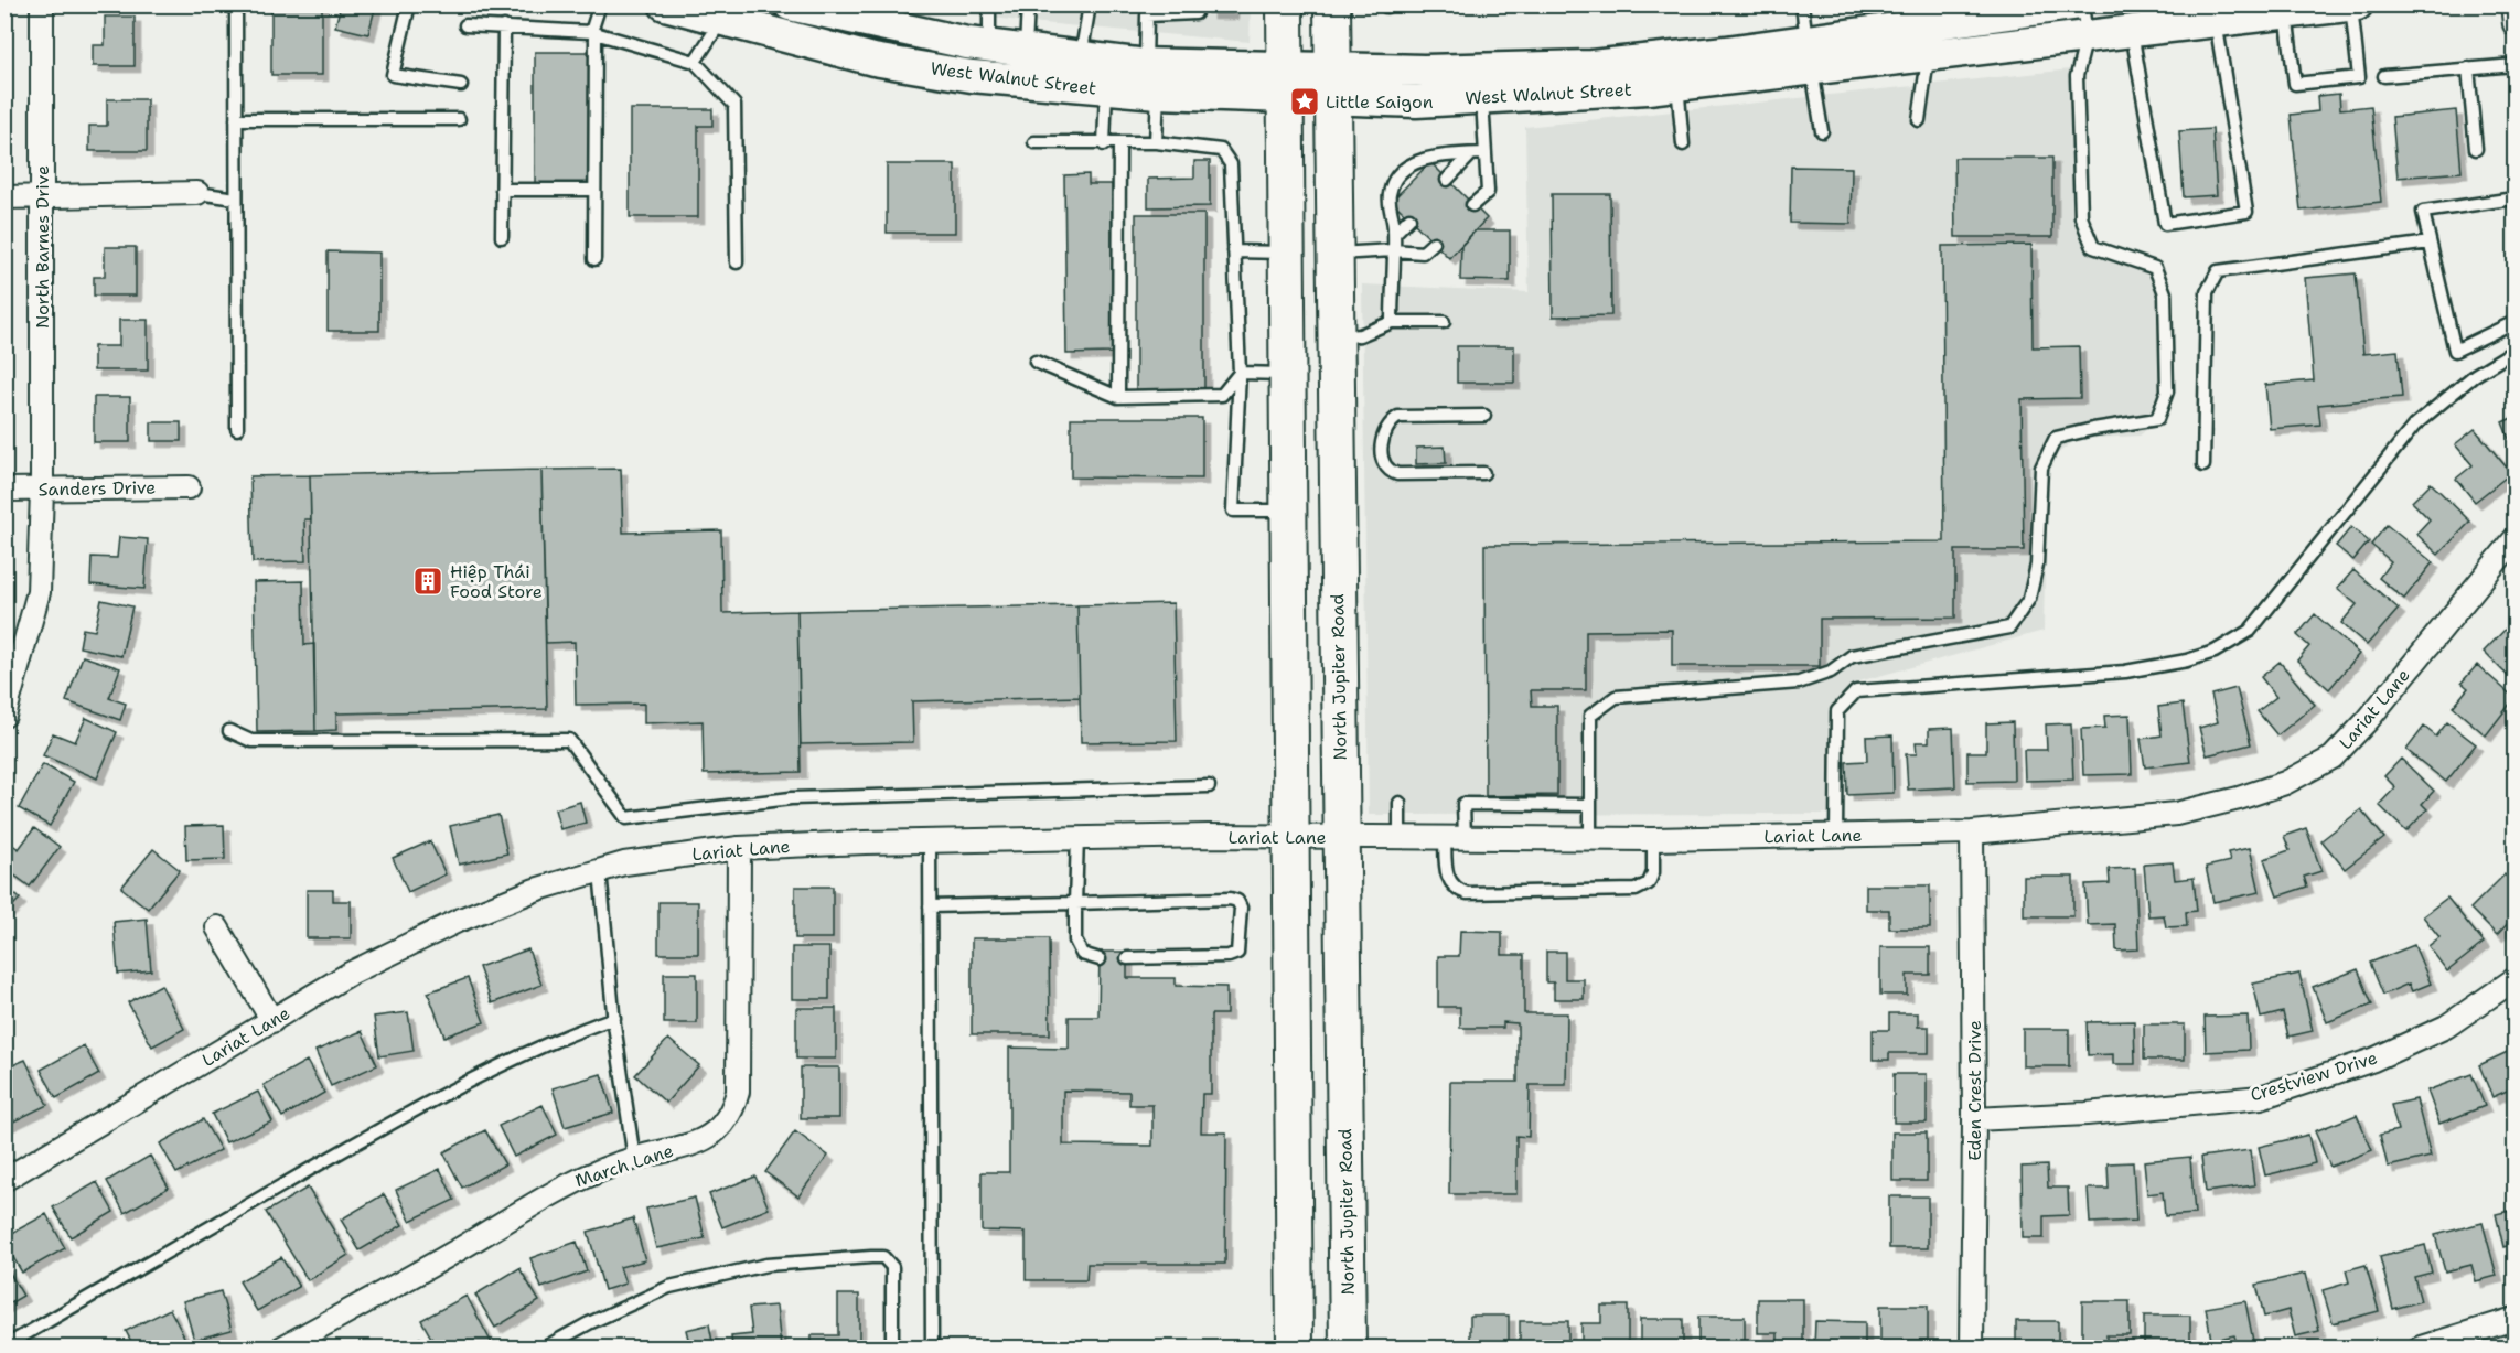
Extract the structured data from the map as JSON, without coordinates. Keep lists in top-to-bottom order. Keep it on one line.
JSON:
{"streets":{"main road":["West Walnut Street","North Jupiter Road"],"street":["North Barnes Drive","Sanders Drive","Lariat Lane","Crestview Drive","Eden Crest Drive","March Lane"]},"crossings":[["West Walnut Street","North Jupiter Road"],["North Barnes Drive","Sanders Drive"],["North Jupiter Road","Lariat Lane"],["Lariat Lane","Eden Crest Drive"],["Lariat Lane","March Lane"],["Crestview Drive","Eden Crest Drive"]],"places":{"place":["Little Saigon"],"building":["Hiệp Thái Food Store"]}}
